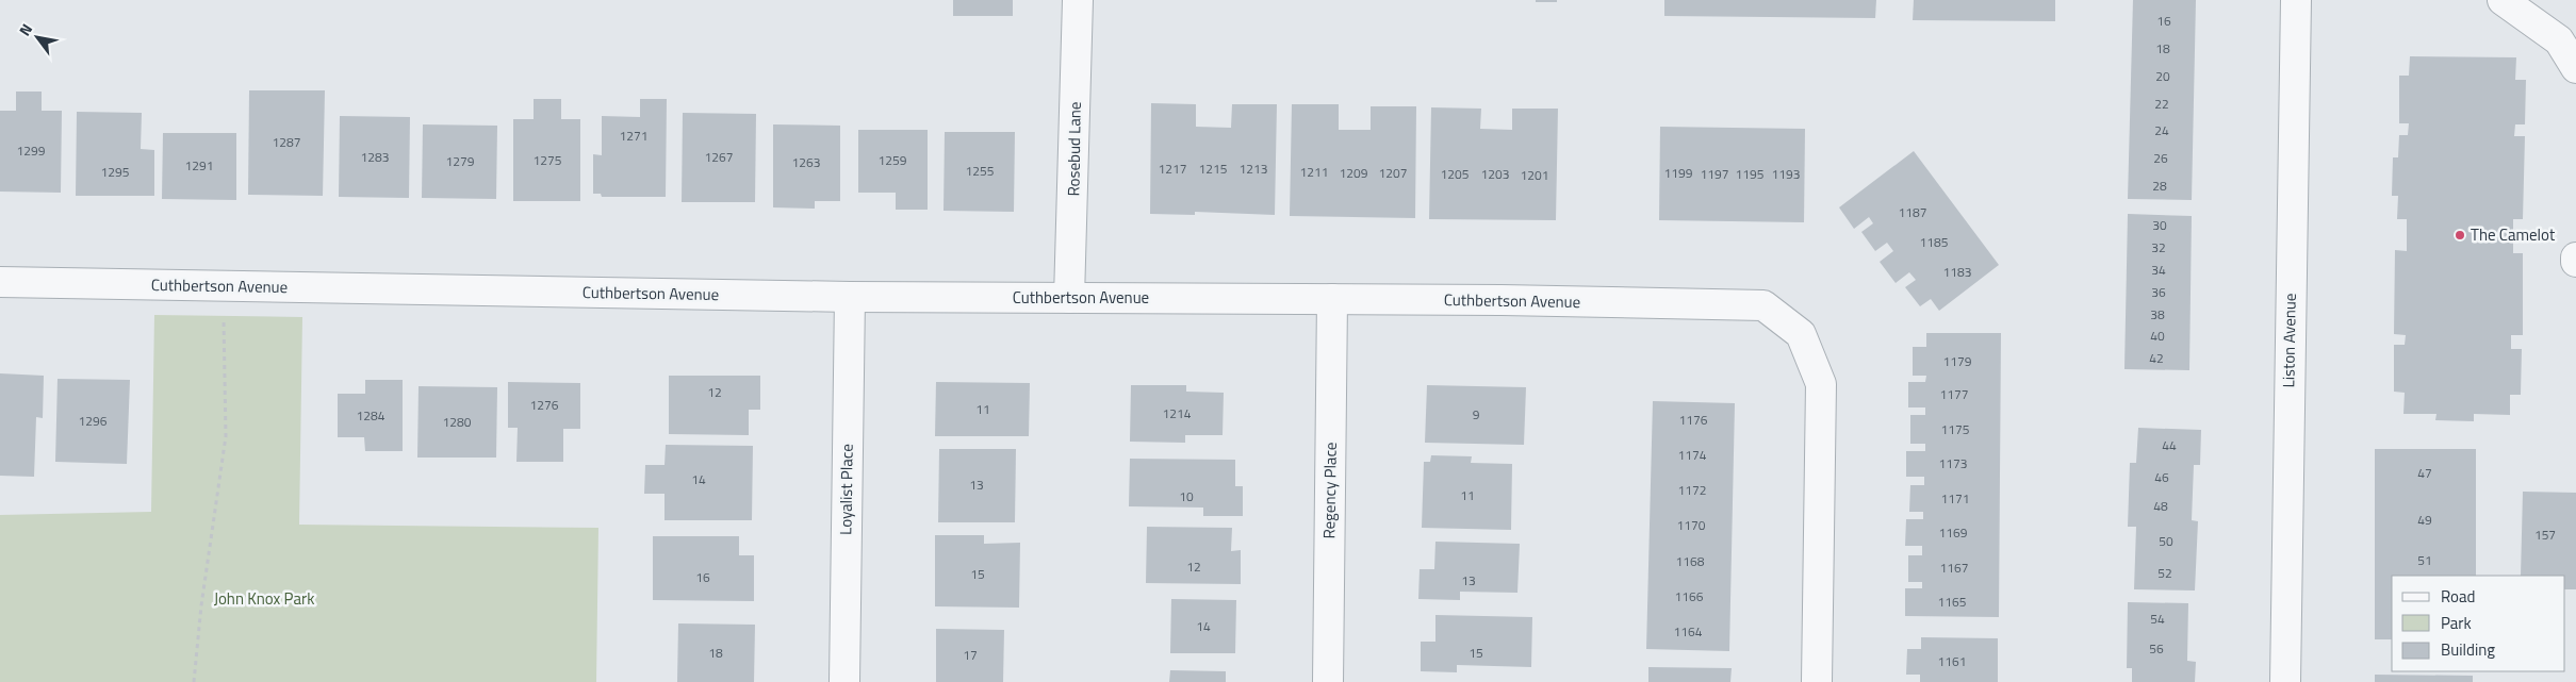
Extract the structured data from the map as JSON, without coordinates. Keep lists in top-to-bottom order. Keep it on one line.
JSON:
{"streets":{"street":["Rosebud Lane","Cuthbertson Avenue","Liston Avenue","Loyalist Place","Regency Place"]},"crossings":[["Rosebud Lane","Cuthbertson Avenue"],["Cuthbertson Avenue","Loyalist Place"],["Cuthbertson Avenue","Regency Place"]],"parks":["John Knox Park"],"places":["The Camelot"],"house_numbers":["16","18","20","22","24","1271","1287","1299","1283","1267","26","1275","1259","1279","1263","1291","1217","1215","1213","1255","1295","1211","1209","1207","1199","1205","1203","1197","1195","1193","1201","28","1187","30","1185","32","34","1183","36","38","40","42","1179","12","1177","1276","11","1214","9","1284","1176","1296","1280","1175","44","1174","1173","47","46","14","13","1172","11","10","1171","48","49","1170","1169","157","50","51","1168","12","1167","52","15","16","13","1166","1165","54","14","1164","56","18","15","17","1161"],"legend":["Road","Park","Building"],"north":"top left"}
